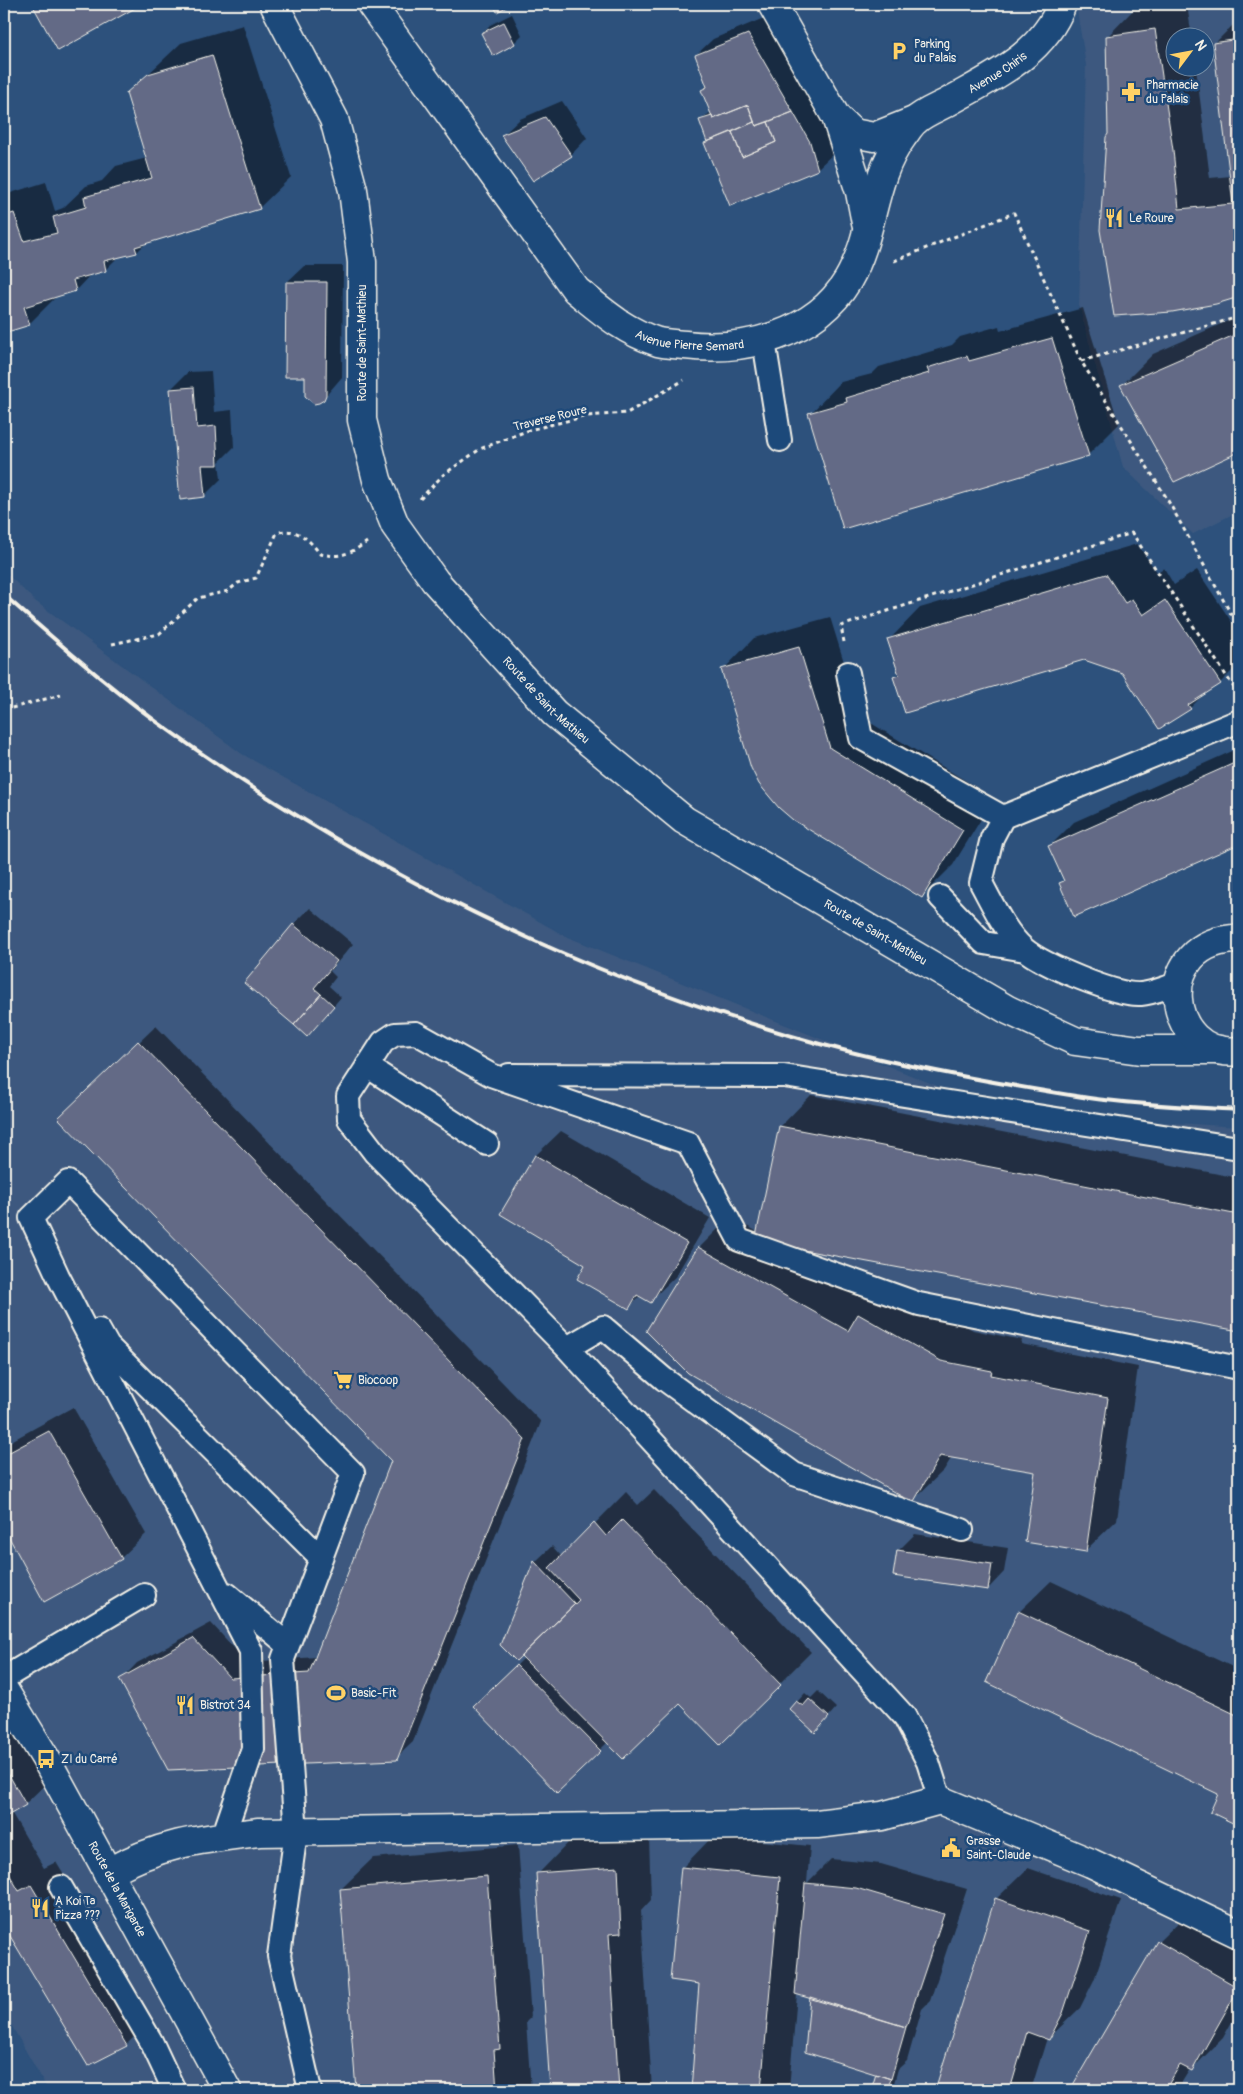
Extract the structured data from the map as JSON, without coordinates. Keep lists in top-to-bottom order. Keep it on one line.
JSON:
{"streets":{"street":["Avenue Chiris","Avenue Pierre Semard","Route de Saint-Mathieu","Route de la Marigarde"],"path":["Traverse Roure"]},"crossings":[["Avenue Chiris","Avenue Pierre Semard"]],"places":{"parking":["Parking du Palais"],"pharmacy":["Pharmacie du Palais"],"restaurant":["Le Roure","Bistrot 34","A Koi Ta Pizza ???"],"supermarket":["Biocoop"],"sports":["Basic-Fit"],"bus stop":["ZI du Carré"],"public building":["Grasse Saint-Claude"]},"north":"top right"}
